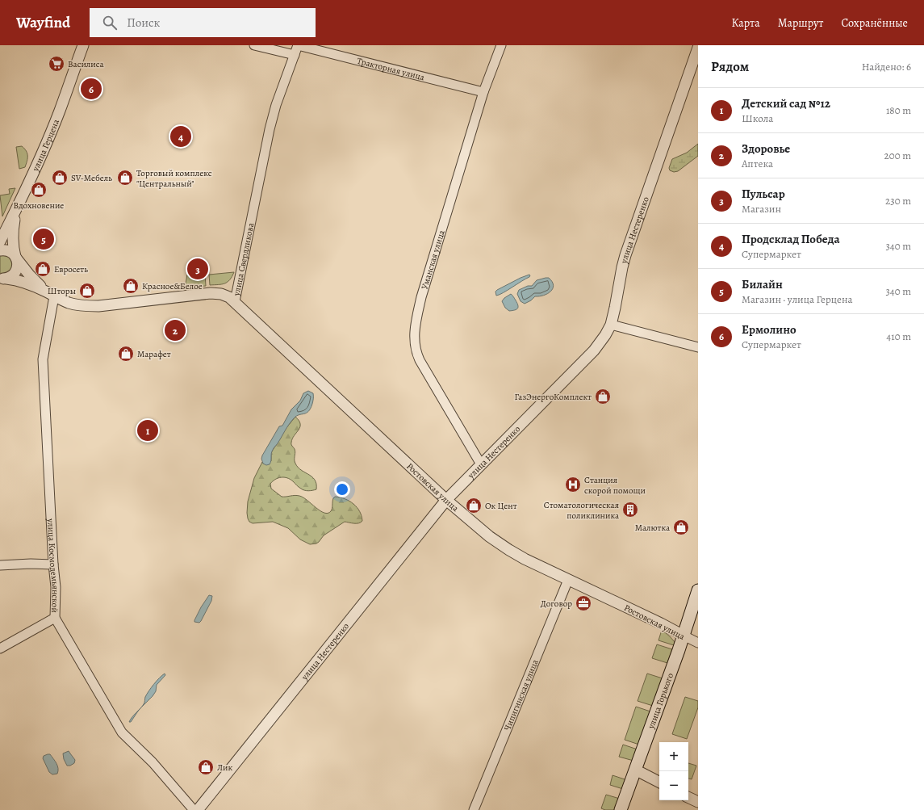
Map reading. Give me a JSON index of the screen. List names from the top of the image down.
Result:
{
  "streets": {
    "main road": ["улица Горького"],
    "street": [
      "Тракторная улица",
      "улица Герцена",
      "улица Нестеренко",
      "улица Свердликова",
      "Уманская улица",
      "Ростовская улица",
      "улица Космодемьянской",
      "Чипигинская улица"
    ]
  },
  "crossings": [
    ["Тракторная улица", "улица Свердликова"],
    ["Тракторная улица", "Уманская улица"],
    ["улица Нестеренко", "Уманская улица"],
    ["улица Нестеренко", "Ростовская улица"],
    ["улица Свердликова", "Ростовская улица"],
    ["улица Свердликова", "улица Космодемьянской"],
    ["Ростовская улица", "Чипигинская улица"],
    ["Ростовская улица", "улица Горького"]
  ],
  "places": {
    "supermarket": ["Василиса"],
    "shop": [
      "SV-Мебель",
      "Торговый комплекс \"Центральный\"",
      "Вдохновение",
      "Евросеть",
      "Красное&Белое",
      "Шторы",
      "Марафет",
      "ГазЭнергоКомплект",
      "Ок Цент",
      "Малютка",
      "Лик"
    ],
    "hospital": ["Станция скорой помощи"],
    "building": ["Стоматологическая поликлиника"],
    "office": ["Договор"]
  },
  "page": {
    "header": "Wayfind",
    "search": "Поиск",
    "nav": ["Карта", "Маршрут", "Сохранённые"],
    "heading": ["Рядом", "Найдено: 6"],
    "pins": [
      "6",
      "4",
      "5",
      "3",
      "2",
      "1"
    ],
    "list": [
      {
        "mark": "1",
        "name": "Детский сад №12",
        "note": "Школа",
        "value": "180 m"
      },
      {
        "mark": "2",
        "name": "Здоровье",
        "note": "Аптека",
        "value": "200 m"
      },
      {
        "mark": "3",
        "name": "Пульсар",
        "note": "Магазин",
        "value": "230 m"
      },
      {
        "mark": "4",
        "name": "Продсклад Победа",
        "note": "Супермаркет",
        "value": "340 m"
      },
      {
        "mark": "5",
        "name": "Билайн",
        "note": "Магазин · улица Герцена",
        "value": "340 m"
      },
      {
        "mark": "6",
        "name": "Ермолино",
        "note": "Супермаркет",
        "value": "410 m"
      }
    ],
    "map_buttons": ["+", "−"]
  }
}
